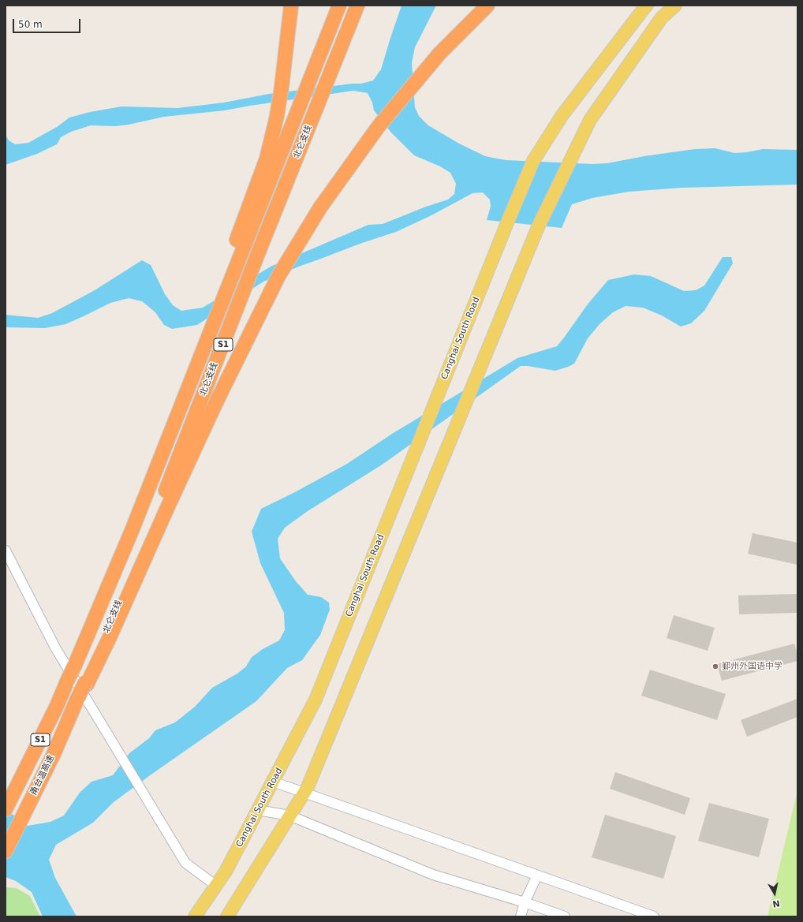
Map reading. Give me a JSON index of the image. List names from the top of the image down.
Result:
{
  "streets": {
    "highway": ["北仑支线", "S1", "甬台温高速"],
    "main road": ["Canghai South Road"]
  },
  "crossings": [
    ["北仑支线", "甬台温高速"]
  ],
  "places": ["鄞州外国语中学"],
  "scale_bar": "50 m",
  "north": "bottom"
}
